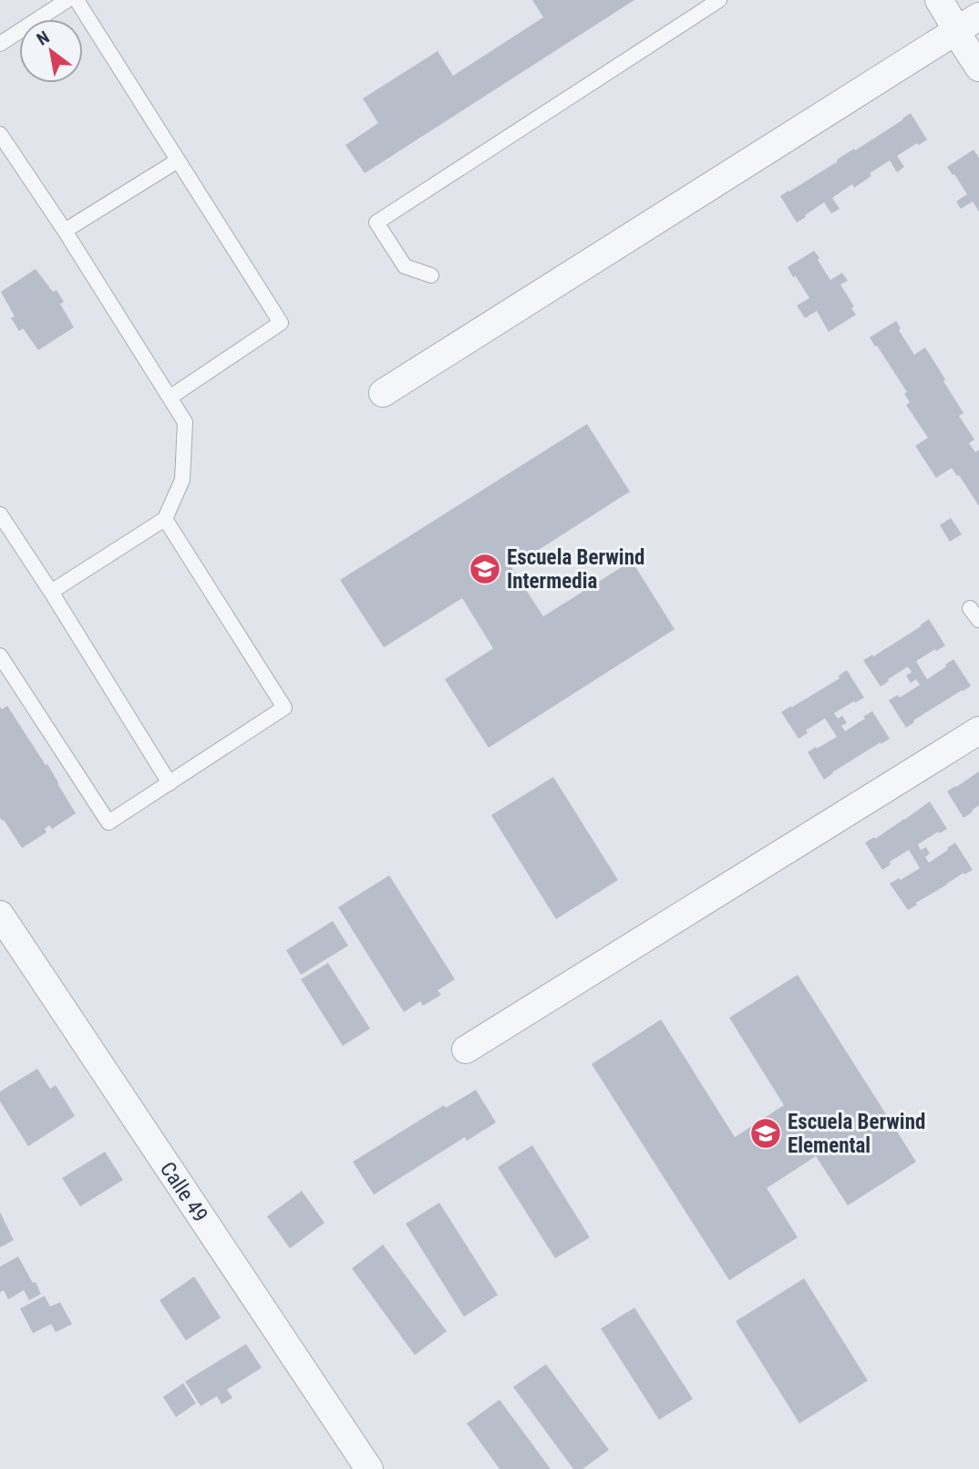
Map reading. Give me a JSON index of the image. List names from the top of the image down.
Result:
{
  "streets": {
    "street": ["Calle 49"]
  },
  "places": {
    "school or university": ["Escuela Berwind Intermedia", "Escuela Berwind Elemental"]
  },
  "north": "top left"
}
